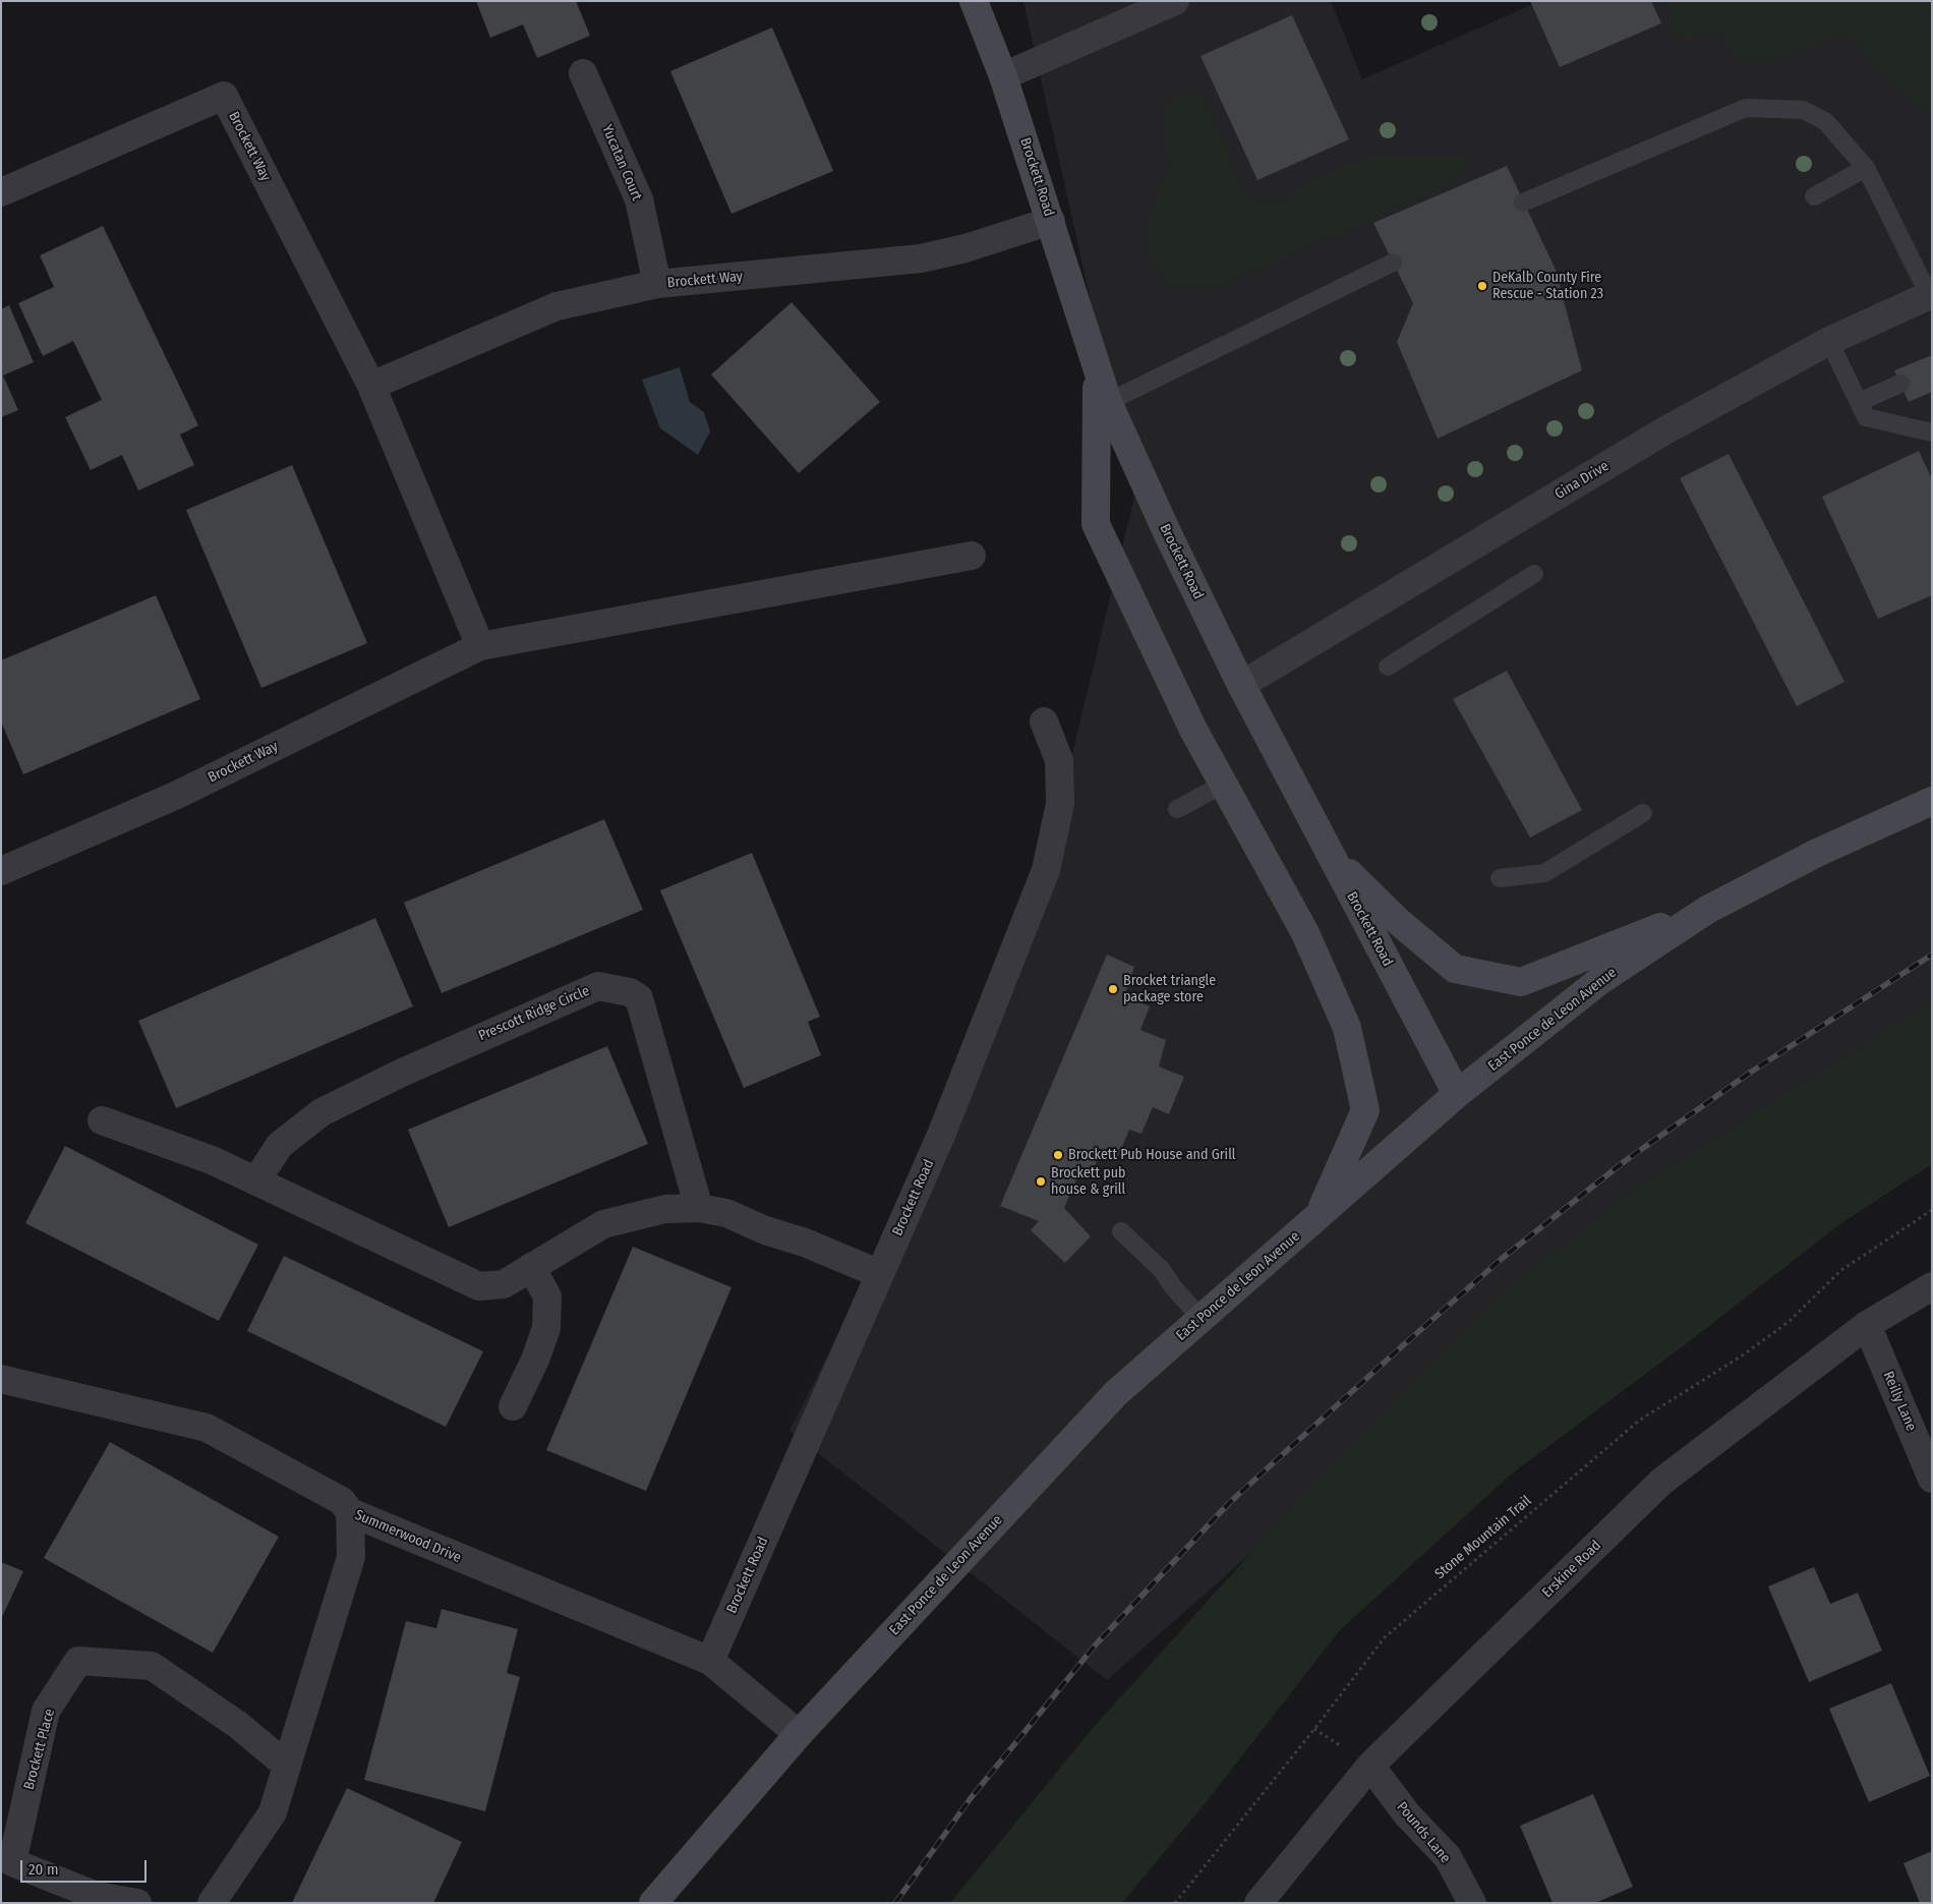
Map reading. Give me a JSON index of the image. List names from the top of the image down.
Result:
{
  "streets": {
    "main road": ["Brockett Road", "East Ponce de Leon Avenue"],
    "street": [
      "Brockett Way",
      "Yucatan Court",
      "Gina Drive",
      "Prescott Ridge Circle",
      "Reilly Lane",
      "Summerwood Drive",
      "Erskine Road",
      "Brockett Place",
      "Pounds Lane"
    ],
    "path": ["Stone Mountain Trail"]
  },
  "crossings": [
    ["Brockett Way", "Yucatan Court"],
    ["Brockett Way", "Brockett Road"],
    ["Brockett Road", "Gina Drive"],
    ["Brockett Road", "East Ponce de Leon Avenue"],
    ["Brockett Road", "Summerwood Drive"],
    ["East Ponce de Leon Avenue", "Summerwood Drive"],
    ["Reilly Lane", "Erskine Road"],
    ["Erskine Road", "Pounds Lane"]
  ],
  "places": [
    "DeKalb County Fire Rescue - Station 23",
    "Brocket triangle package store",
    "Brockett Pub House and Grill",
    "Brockett pub house & grill"
  ],
  "scale_bar": "20 m"
}
